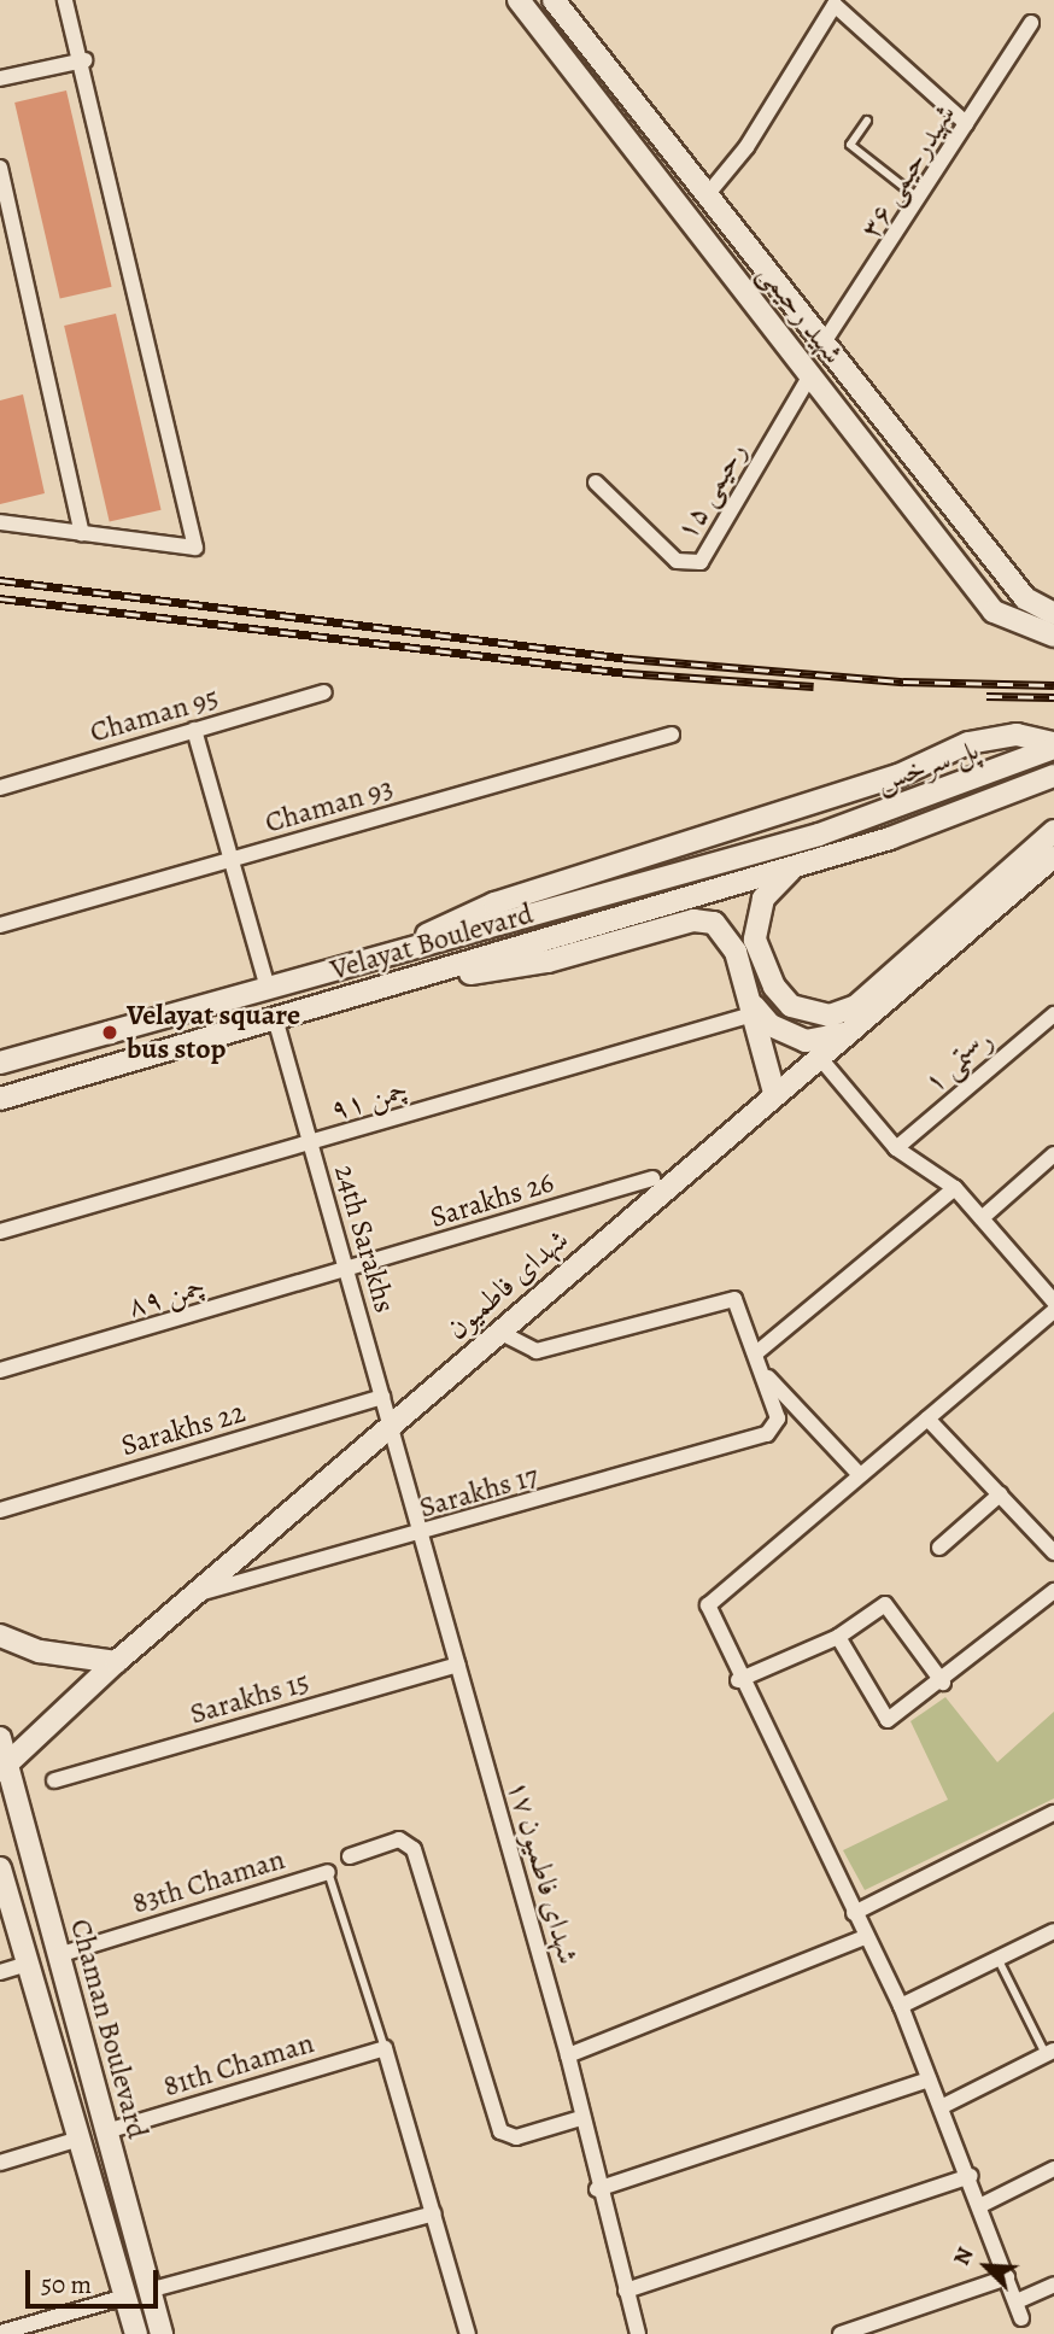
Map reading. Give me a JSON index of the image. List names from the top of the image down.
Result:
{
  "streets": {
    "main road": [
      "شهید رحیمی",
      "پل سرخس",
      "Velayat Boulevard",
      "شهدای فاطمیون",
      "Chaman Boulevard"
    ],
    "street": [
      "شهیدرحیمی ۳۶",
      "رحیمی ۱۵",
      "Chaman 95",
      "Chaman 93",
      "رستمی ۱",
      "چمن ۹۱",
      "Sarakhs 26",
      "24th Sarakhs",
      "چمن ۸۹",
      "Sarakhs 22",
      "Sarakhs 17",
      "Sarakhs 15",
      "شهدای فاطمیون ۱۷",
      "83th Chaman",
      "81th Chaman"
    ]
  },
  "crossings": [
    ["شهیدرحیمی ۳۶", "شهید رحیمی"],
    ["شهید رحیمی", "رحیمی ۱۵"],
    ["پل سرخس", "Velayat Boulevard"],
    ["Velayat Boulevard", "24th Sarakhs"],
    ["چمن ۹۱", "24th Sarakhs"],
    ["Sarakhs 26", "24th Sarakhs"],
    ["Sarakhs 26", "چمن ۸۹"],
    ["24th Sarakhs", "شهدای فاطمیون"],
    ["24th Sarakhs", "چمن ۸۹"],
    ["24th Sarakhs", "Sarakhs 22"],
    ["24th Sarakhs", "شهدای فاطمیون ۱۷"],
    ["شهدای فاطمیون", "Sarakhs 17"],
    ["شهدای فاطمیون", "شهدای فاطمیون ۱۷"],
    ["شهدای فاطمیون", "Chaman Boulevard"],
    ["Sarakhs 17", "شهدای فاطمیون ۱۷"],
    ["Sarakhs 15", "شهدای فاطمیون ۱۷"],
    ["83th Chaman", "Chaman Boulevard"],
    ["Chaman Boulevard", "81th Chaman"]
  ],
  "places": ["Velayat square bus stop"],
  "scale_bar": "50 m",
  "north": "top left"
}
